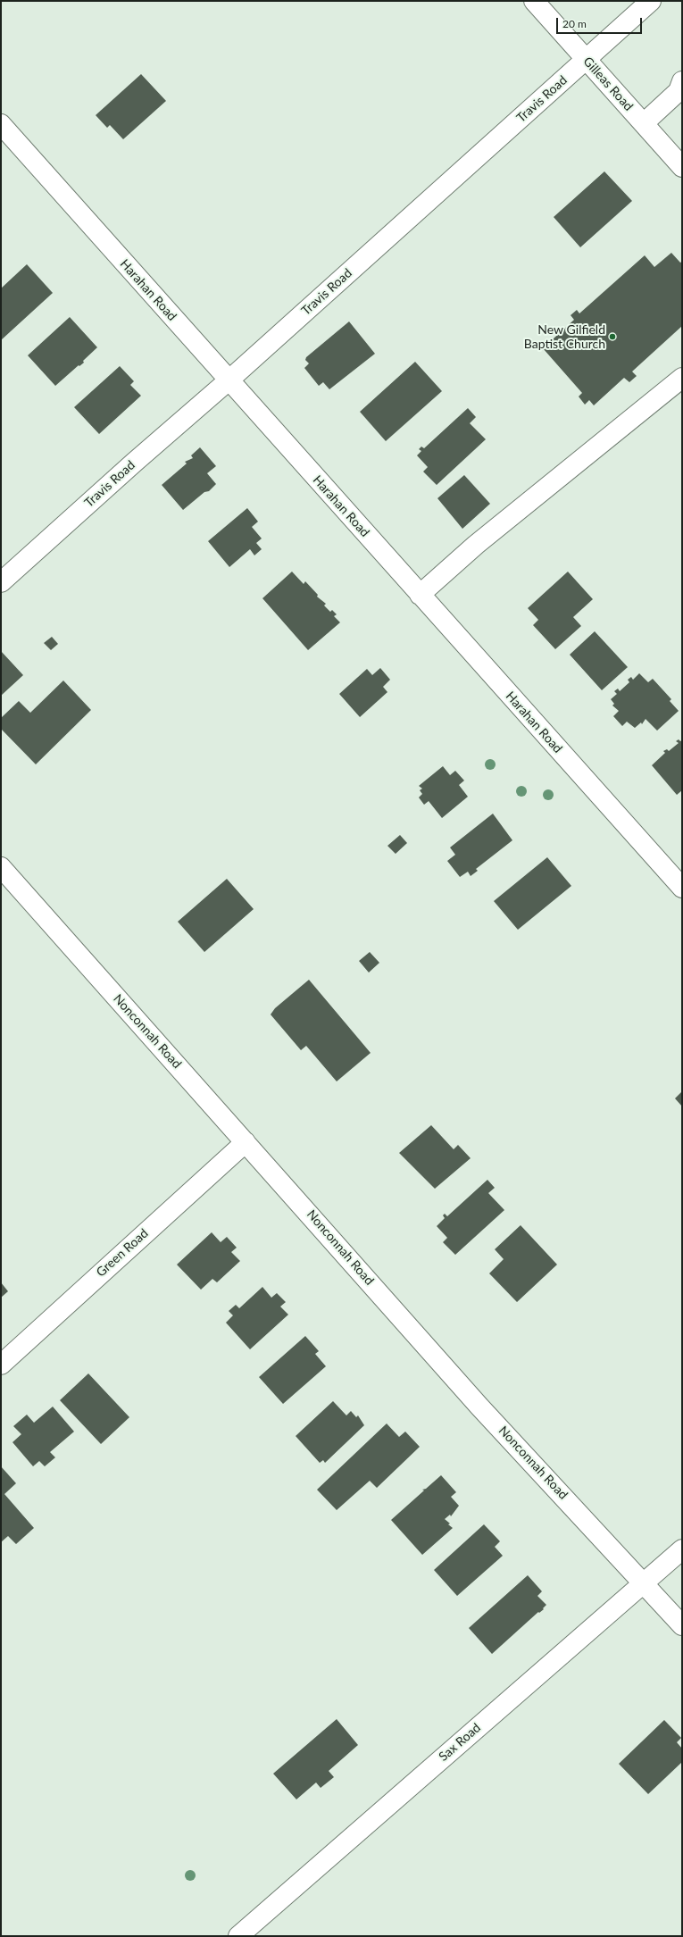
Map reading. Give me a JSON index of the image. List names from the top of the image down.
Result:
{
  "streets": {
    "street": [
      "Gilleas Road",
      "Travis Road",
      "Harahan Road",
      "Nonconnah Road",
      "Green Road",
      "Sax Road"
    ]
  },
  "crossings": [
    ["Gilleas Road", "Travis Road"],
    ["Travis Road", "Harahan Road"],
    ["Nonconnah Road", "Green Road"],
    ["Nonconnah Road", "Sax Road"]
  ],
  "places": ["New Gilfield Baptist Church"],
  "scale_bar": "20 m"
}
